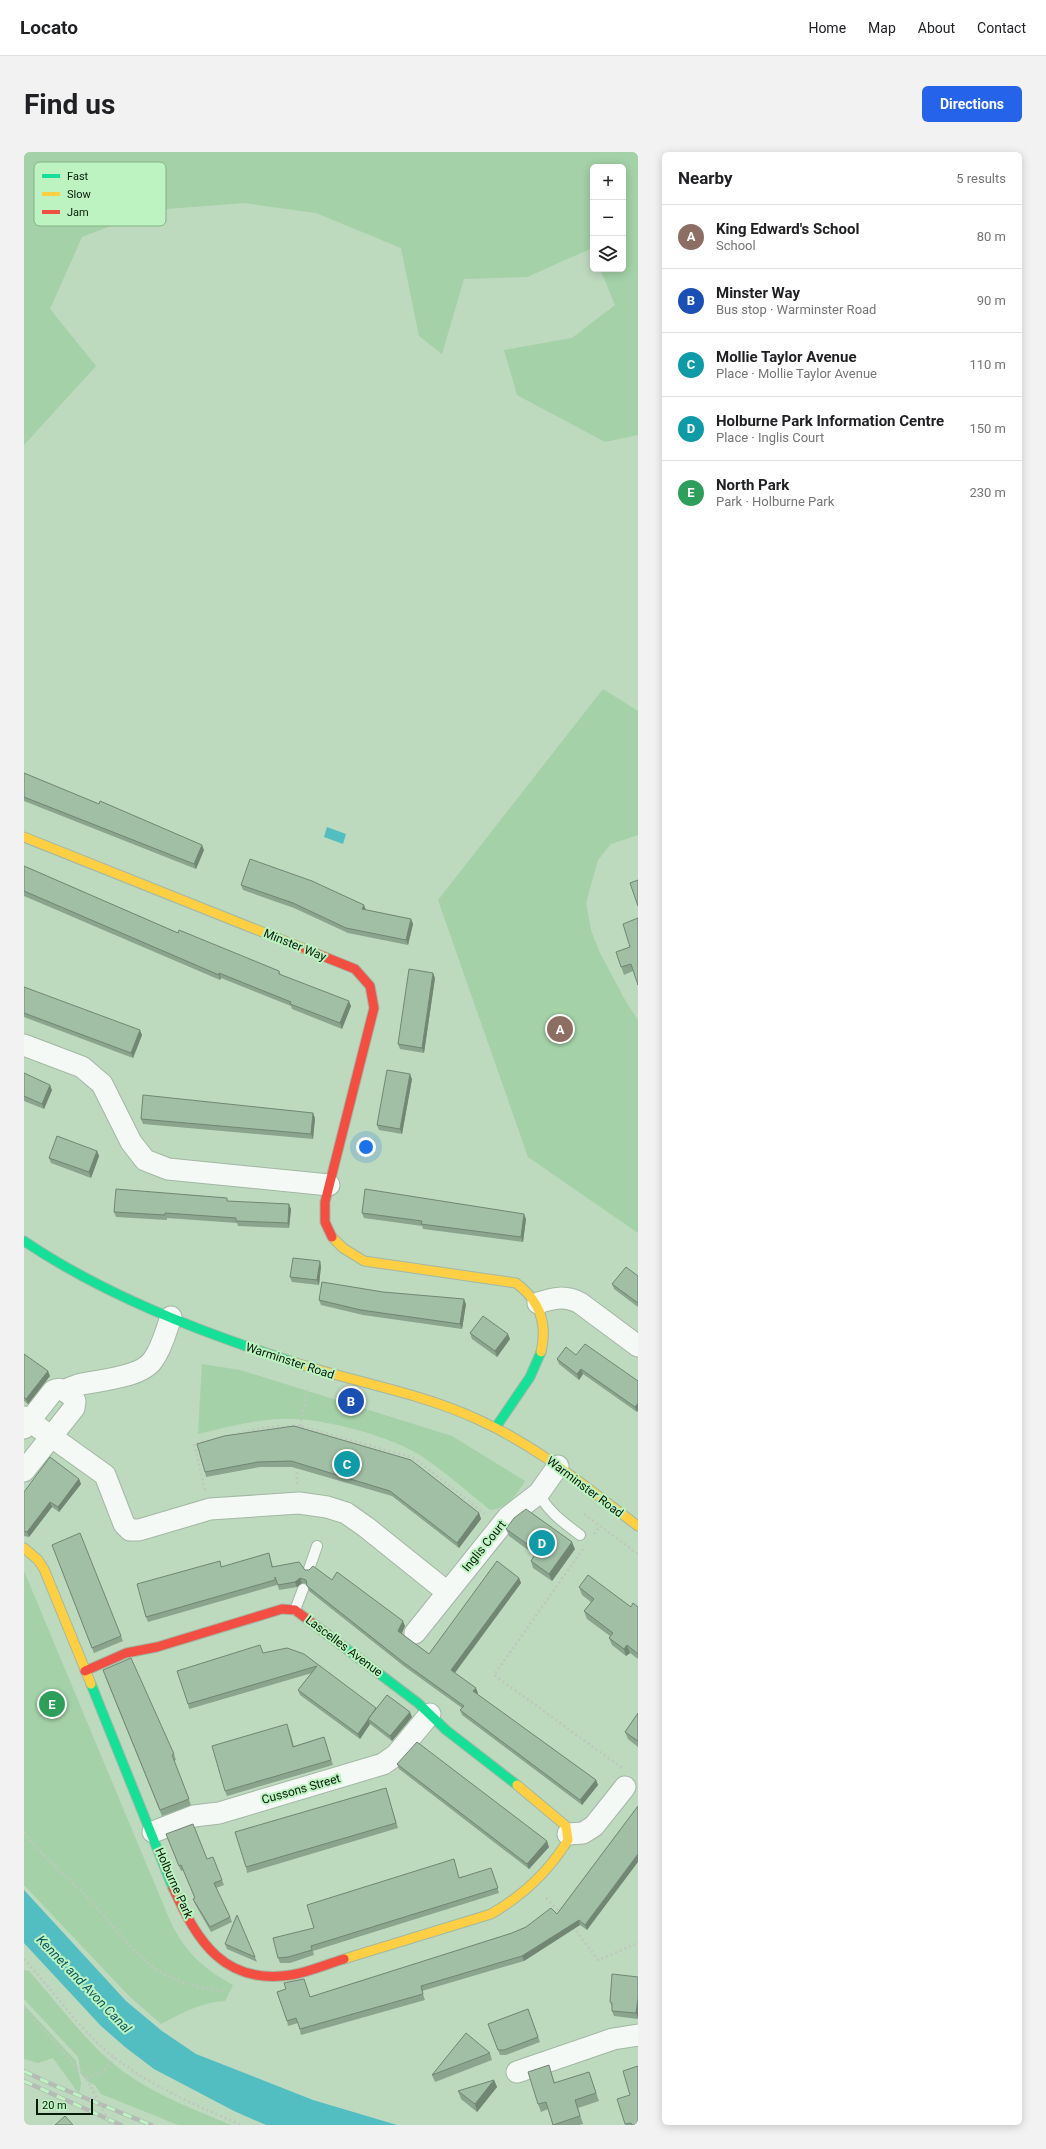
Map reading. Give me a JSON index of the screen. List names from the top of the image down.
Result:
{
  "streets": {
    "main road": [
      "Minster Way",
      "Warminster Road",
      "Lascelles Avenue",
      "Holburne Park"
    ],
    "street": ["Inglis Court", "Cussons Street"]
  },
  "crossings": [
    ["Warminster Road", "Inglis Court"],
    ["Lascelles Avenue", "Cussons Street"],
    ["Lascelles Avenue", "Holburne Park"],
    ["Cussons Street", "Holburne Park"]
  ],
  "water": ["Kennet and Avon Canal"],
  "legend": ["Fast", "Slow", "Jam"],
  "scale_bar": "20 m",
  "page": {
    "header": "Locato",
    "nav": [
      "Home",
      "Map",
      "About",
      "Contact"
    ],
    "buttons": "Directions",
    "title": "Find us",
    "heading": ["Nearby", "5 results"],
    "map_buttons": ["+", "−"],
    "list": [
      {
        "mark": "A",
        "name": "King Edward's School",
        "note": "School",
        "value": "80 m"
      },
      {
        "mark": "B",
        "name": "Minster Way",
        "note": "Bus stop · Warminster Road",
        "value": "90 m"
      },
      {
        "mark": "C",
        "name": "Mollie Taylor Avenue",
        "note": "Place · Mollie Taylor Avenue",
        "value": "110 m"
      },
      {
        "mark": "D",
        "name": "Holburne Park Information Centre",
        "note": "Place · Inglis Court",
        "value": "150 m"
      },
      {
        "mark": "E",
        "name": "North Park",
        "note": "Park · Holburne Park",
        "value": "230 m"
      }
    ],
    "pins": [
      "A",
      "B",
      "C",
      "D",
      "E"
    ],
    "scale": "20 m"
  }
}
